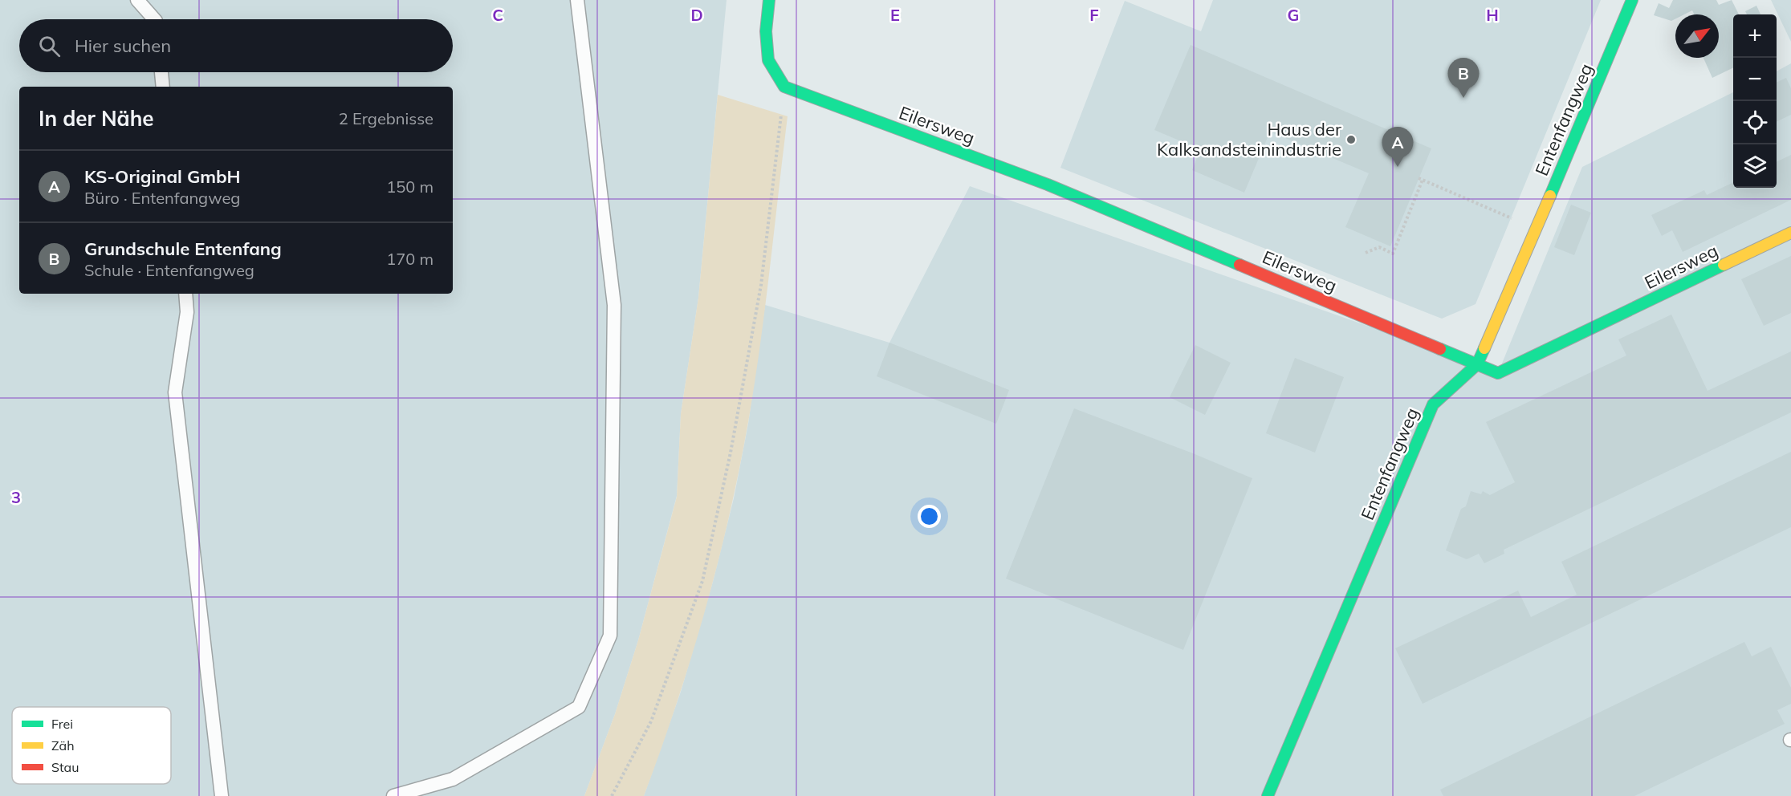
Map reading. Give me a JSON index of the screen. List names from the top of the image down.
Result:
{
  "streets": {
    "street": ["Entenfangweg", "Eilersweg"]
  },
  "crossings": [
    ["Entenfangweg", "Eilersweg"]
  ],
  "places": ["Haus der Kalksandsteinindustrie"],
  "legend": ["Frei", "Zäh", "Stau"],
  "north": "top right",
  "page": {
    "map_buttons": ["+", "−"],
    "search": "Hier suchen",
    "pins": ["B", "A"],
    "heading": ["In der Nähe", "2 Ergebnisse"],
    "list": [
      {
        "mark": "A",
        "name": "KS-Original GmbH",
        "note": "Büro · Entenfangweg",
        "value": "150 m"
      },
      {
        "mark": "B",
        "name": "Grundschule Entenfang",
        "note": "Schule · Entenfangweg",
        "value": "170 m"
      }
    ]
  },
  "grid": {
    "columns": [
      "C",
      "D",
      "E",
      "F",
      "G",
      "H"
    ],
    "rows": ["3"]
  }
}
